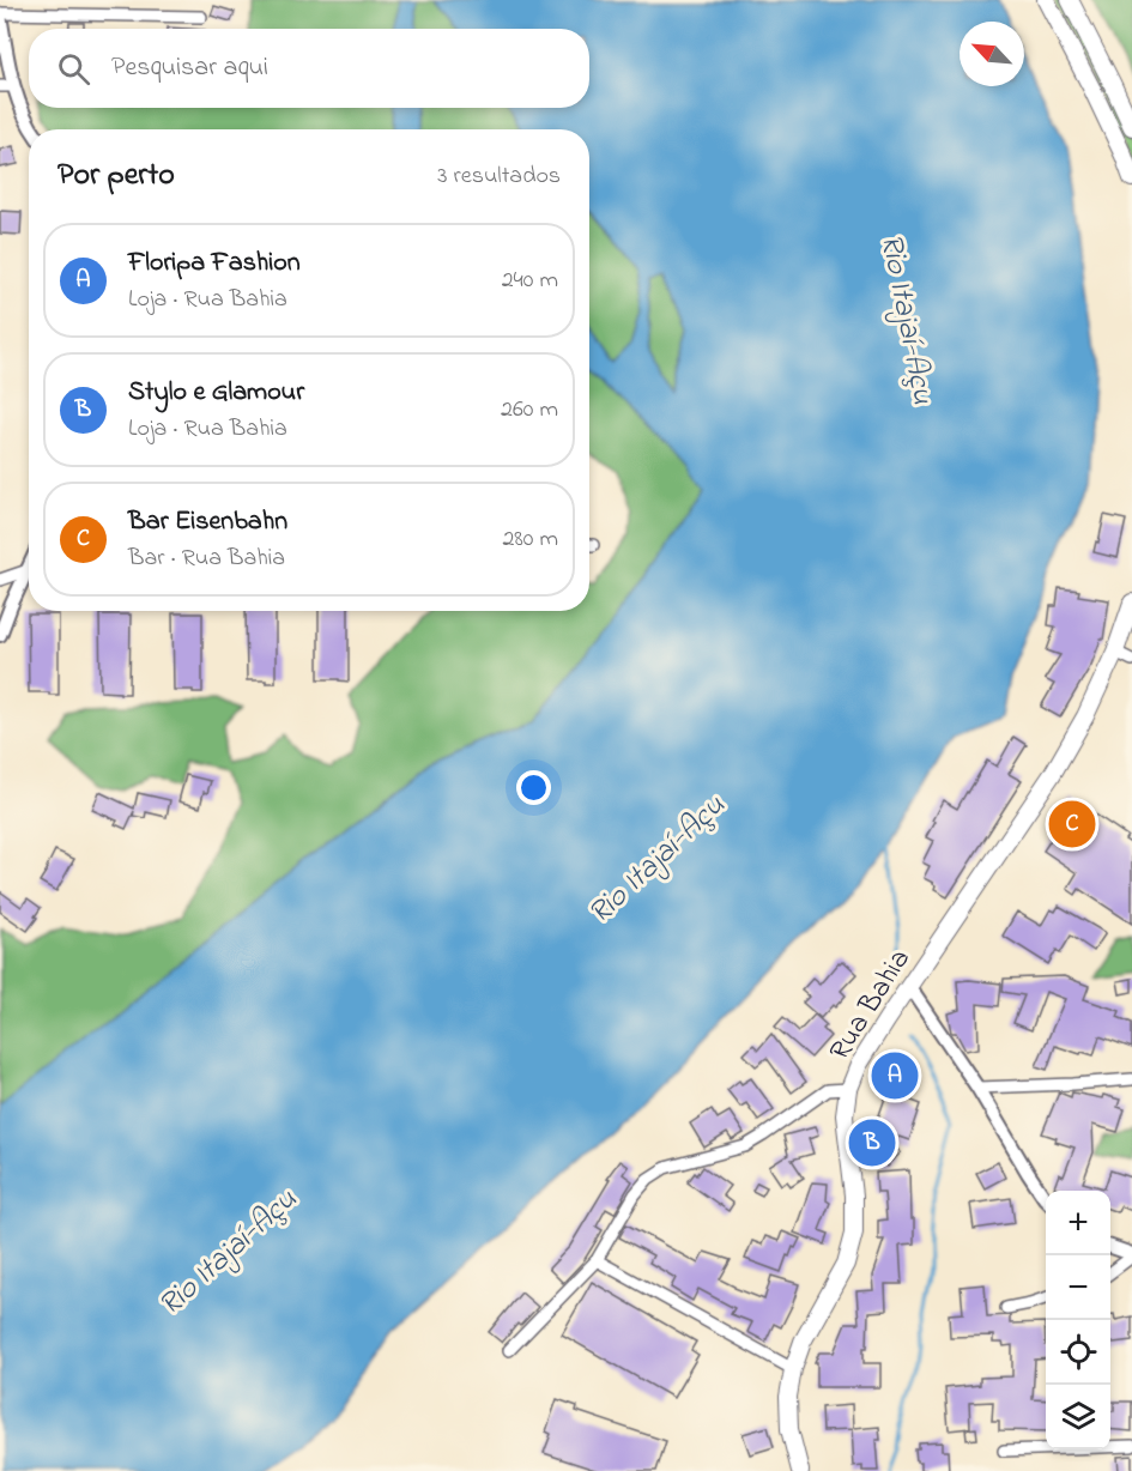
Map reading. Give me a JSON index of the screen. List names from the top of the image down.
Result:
{
  "streets": {
    "main road": ["Rua Bahia"]
  },
  "water": ["Rio Itajaí-Açu"],
  "north": "top left",
  "page": {
    "search": "Pesquisar aqui",
    "heading": ["Por perto", "3 resultados"],
    "list": [
      {
        "mark": "A",
        "name": "Floripa Fashion",
        "note": "Loja · Rua Bahia",
        "value": "240 m"
      },
      {
        "mark": "B",
        "name": "Stylo e Glamour",
        "note": "Loja · Rua Bahia",
        "value": "260 m"
      },
      {
        "mark": "C",
        "name": "Bar Eisenbahn",
        "note": "Bar · Rua Bahia",
        "value": "280 m"
      }
    ],
    "pins": ["C", "A", "B"],
    "map_buttons": ["+", "−"]
  }
}
